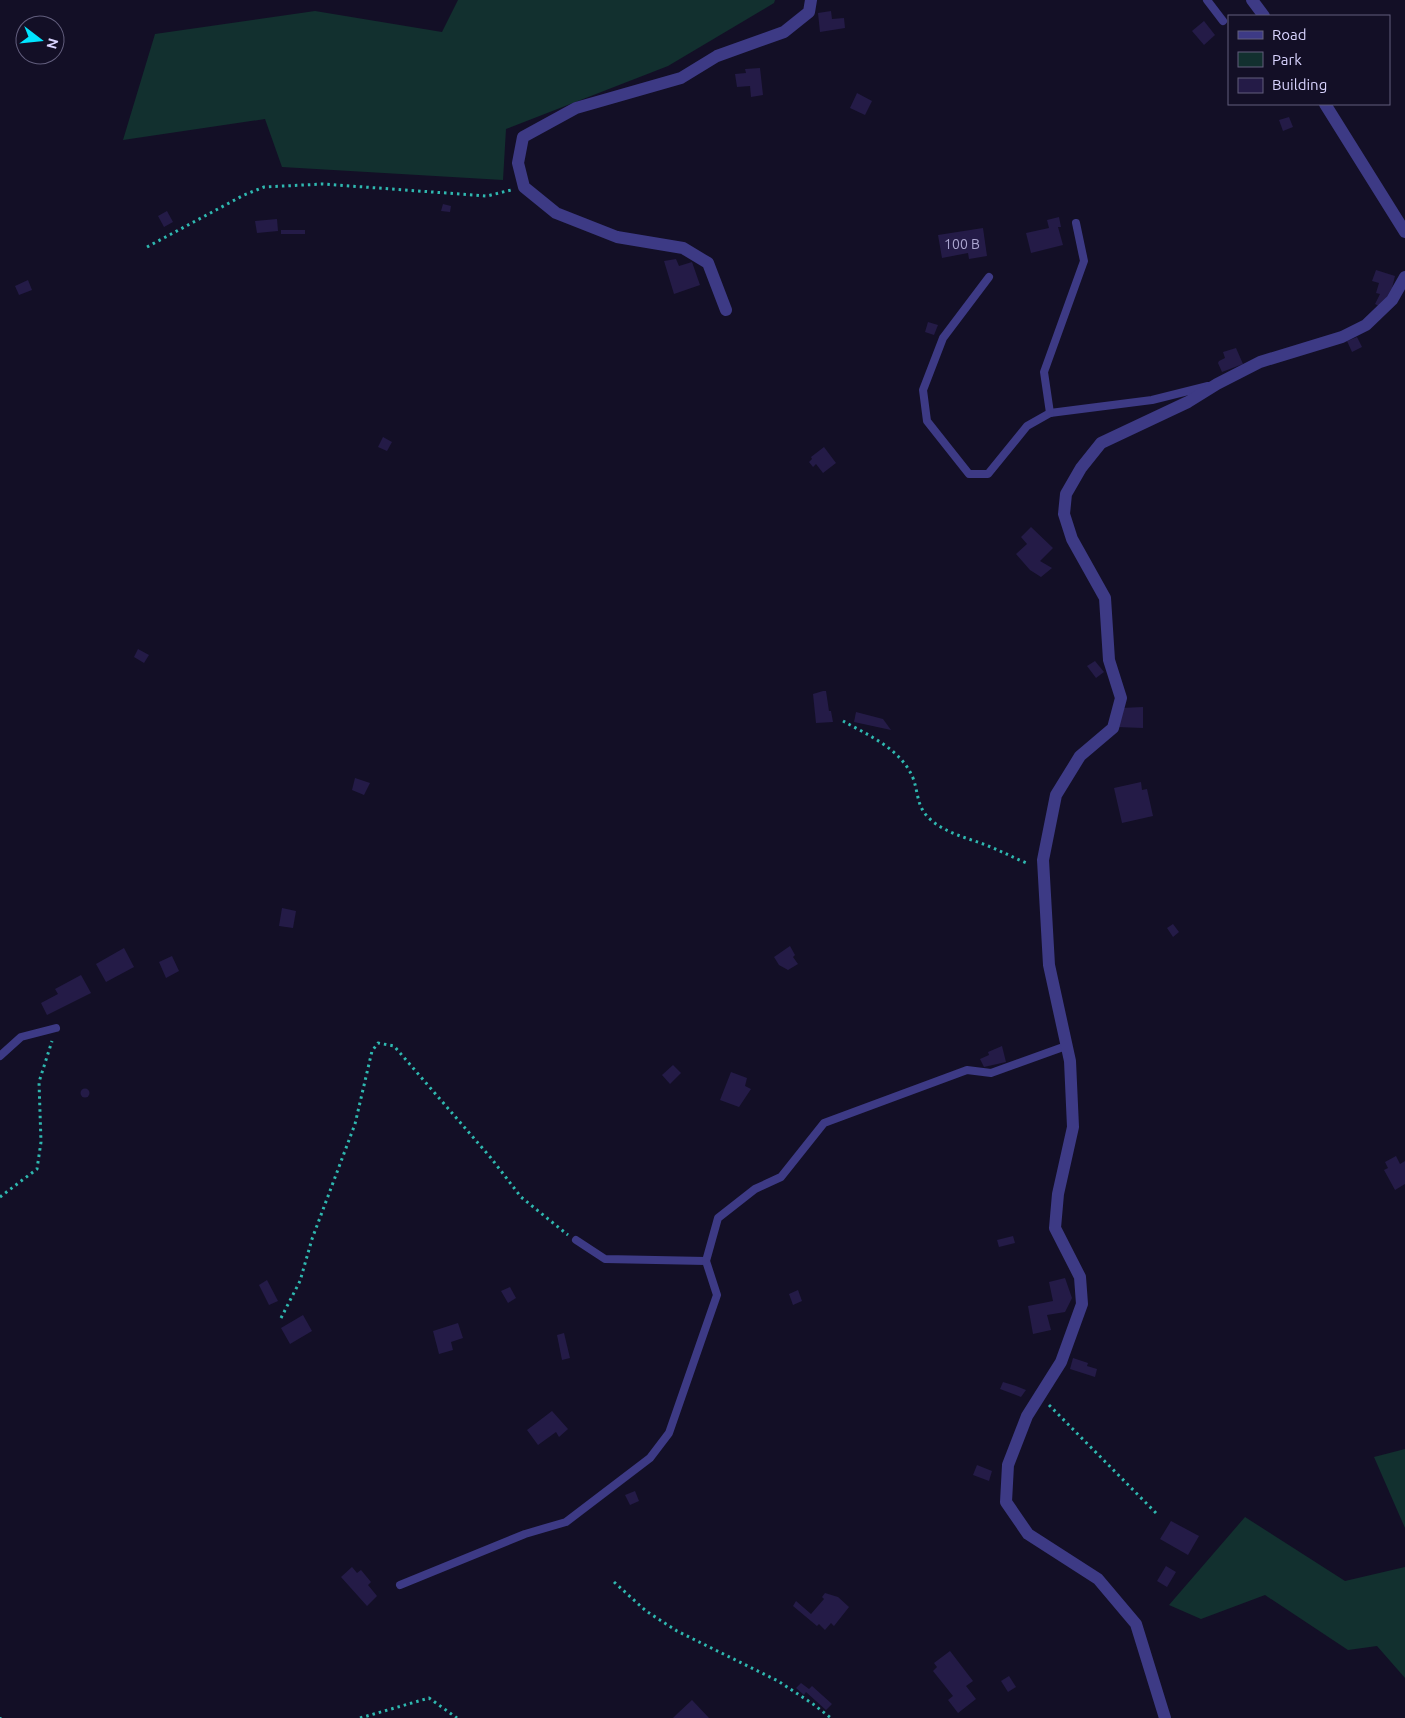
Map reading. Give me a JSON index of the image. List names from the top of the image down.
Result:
{
  "house_numbers": ["100 B"],
  "legend": ["Road", "Park", "Building"],
  "north": "right"
}
